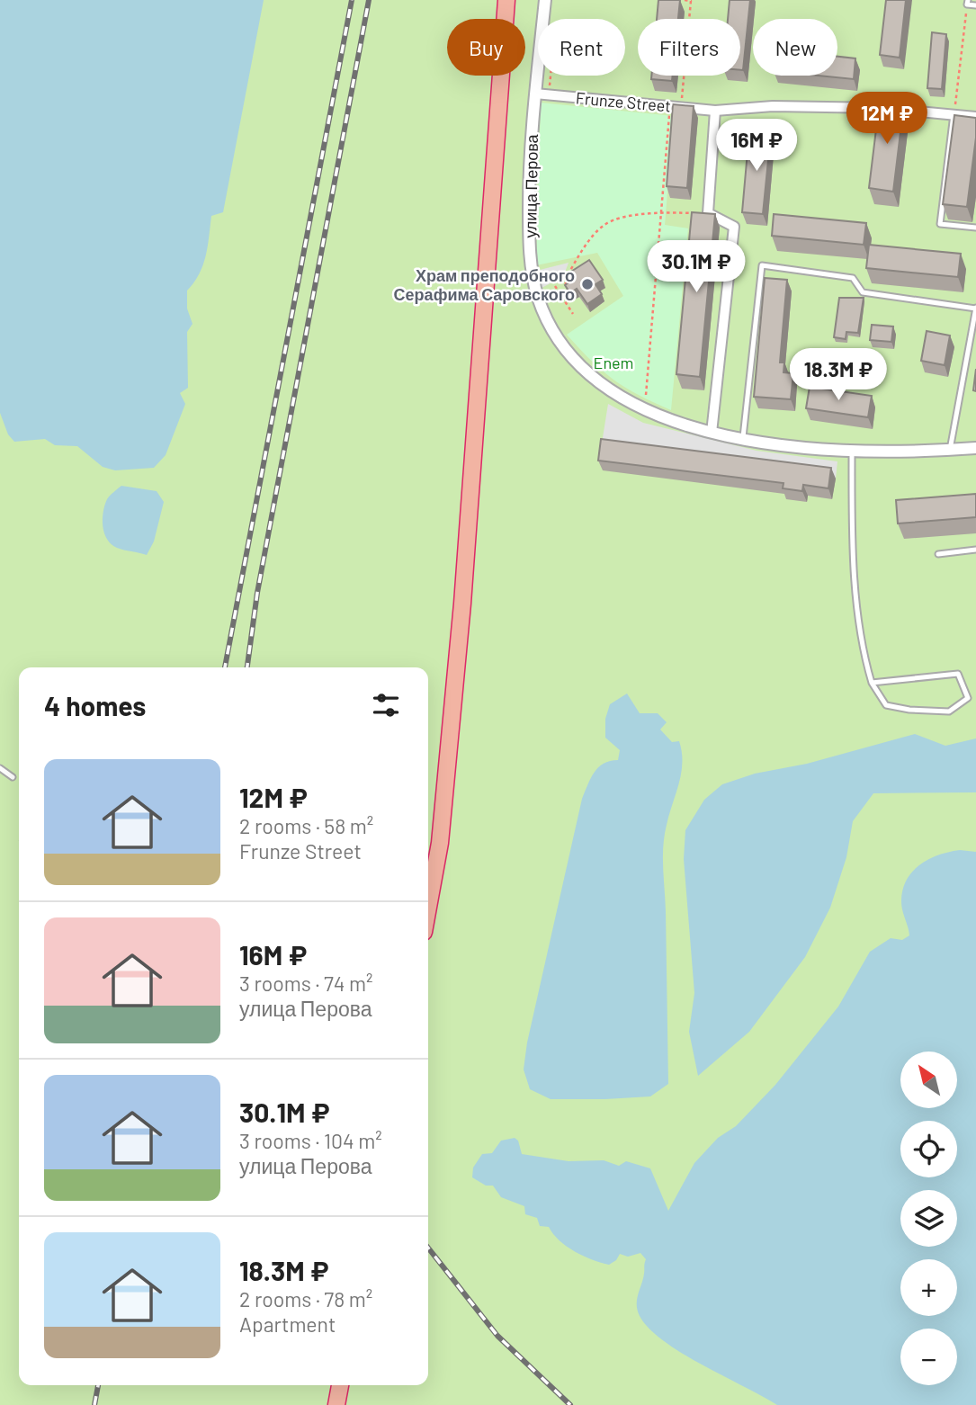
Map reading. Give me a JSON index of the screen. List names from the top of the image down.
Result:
{
  "streets": {
    "street": ["Frunze Street", "улица Перова"]
  },
  "crossings": [
    ["Frunze Street", "улица Перова"]
  ],
  "parks": ["Enem"],
  "places": ["Храм преподобного Серафима Саровского"],
  "north": "top left",
  "page": {
    "chip": [
      "Buy",
      "Rent",
      "Filters",
      "New"
    ],
    "price": [
      "12M ₽",
      "16M ₽",
      "30.1M ₽",
      "18.3M ₽"
    ],
    "heading": "4 homes",
    "list": [
      {
        "name": "12M ₽",
        "note": "2 rooms · 58 m² · Frunze Street"
      },
      {
        "name": "16M ₽",
        "note": "3 rooms · 74 m² · улица Перова"
      },
      {
        "name": "30.1M ₽",
        "note": "3 rooms · 104 m² · улица Перова"
      },
      {
        "name": "18.3M ₽",
        "note": "2 rooms · 78 m² · Apartment"
      }
    ],
    "map_buttons": ["+", "−"]
  }
}
